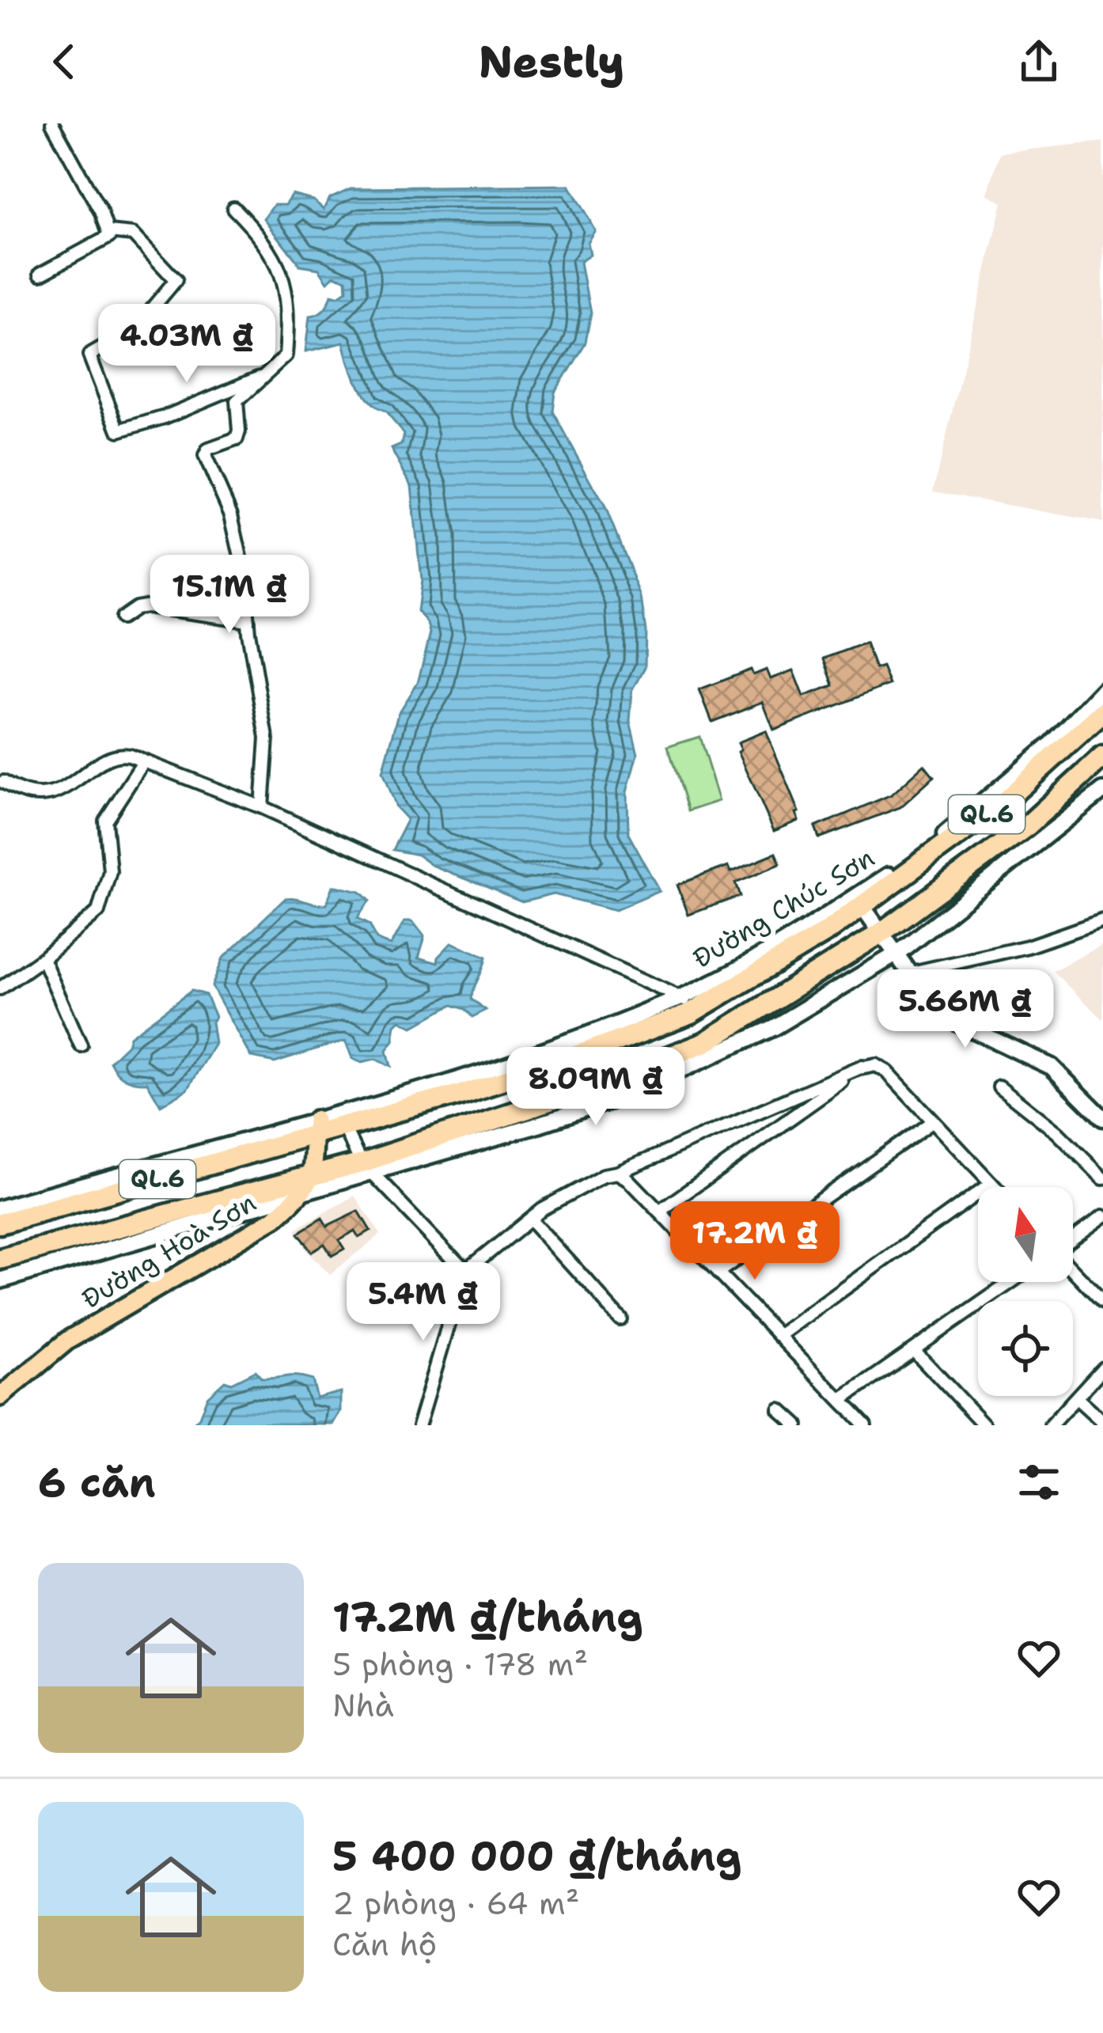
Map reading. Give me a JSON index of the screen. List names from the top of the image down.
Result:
{
  "streets": {
    "highway": ["QL.6", "Đường Chúc Sơn"],
    "main road": ["Đường Hoà Sơn"]
  },
  "crossings": [
    ["QL.6", "Đường Hoà Sơn"]
  ],
  "north": "top",
  "page": {
    "header": "Nestly",
    "price": [
      "4.03M ₫",
      "15.1M ₫",
      "5.66M ₫",
      "8.09M ₫",
      "17.2M ₫",
      "5.4M ₫"
    ],
    "heading": "6 căn",
    "list": [
      {
        "name": "17.2M ₫/tháng",
        "note": "5 phòng · 178 m² · Nhà"
      },
      {
        "name": "5 400 000 ₫/tháng",
        "note": "2 phòng · 64 m² · Căn hộ"
      }
    ]
  }
}
